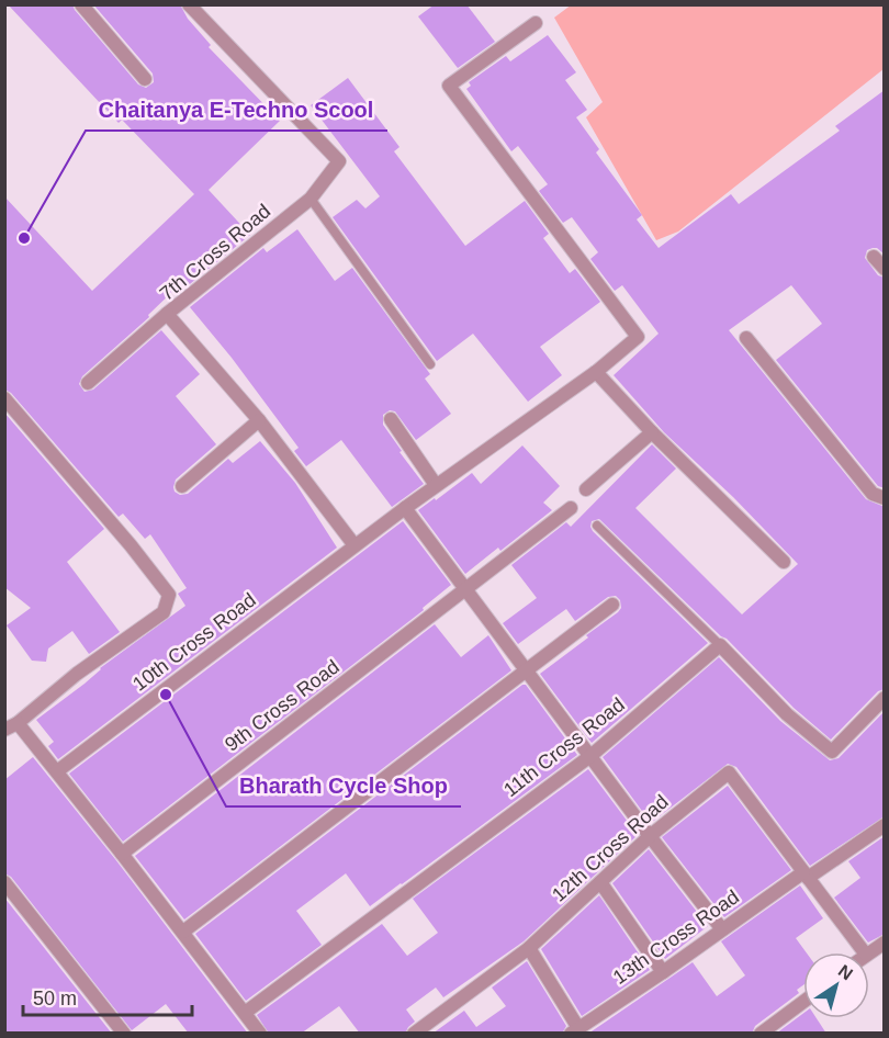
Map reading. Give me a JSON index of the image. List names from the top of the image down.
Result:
{
  "streets": {
    "street": [
      "7th Cross Road",
      "10th Cross Road",
      "9th Cross Road",
      "11th Cross Road",
      "12th Cross Road",
      "13th Cross Road"
    ]
  },
  "crossings": [
    ["7th Cross Road", "10th Cross Road"],
    ["12th Cross Road", "13th Cross Road"]
  ],
  "places": ["Chaitanya E-Techno Scool", "Bharath Cycle Shop"],
  "scale_bar": "50 m",
  "north": "top right"
}
